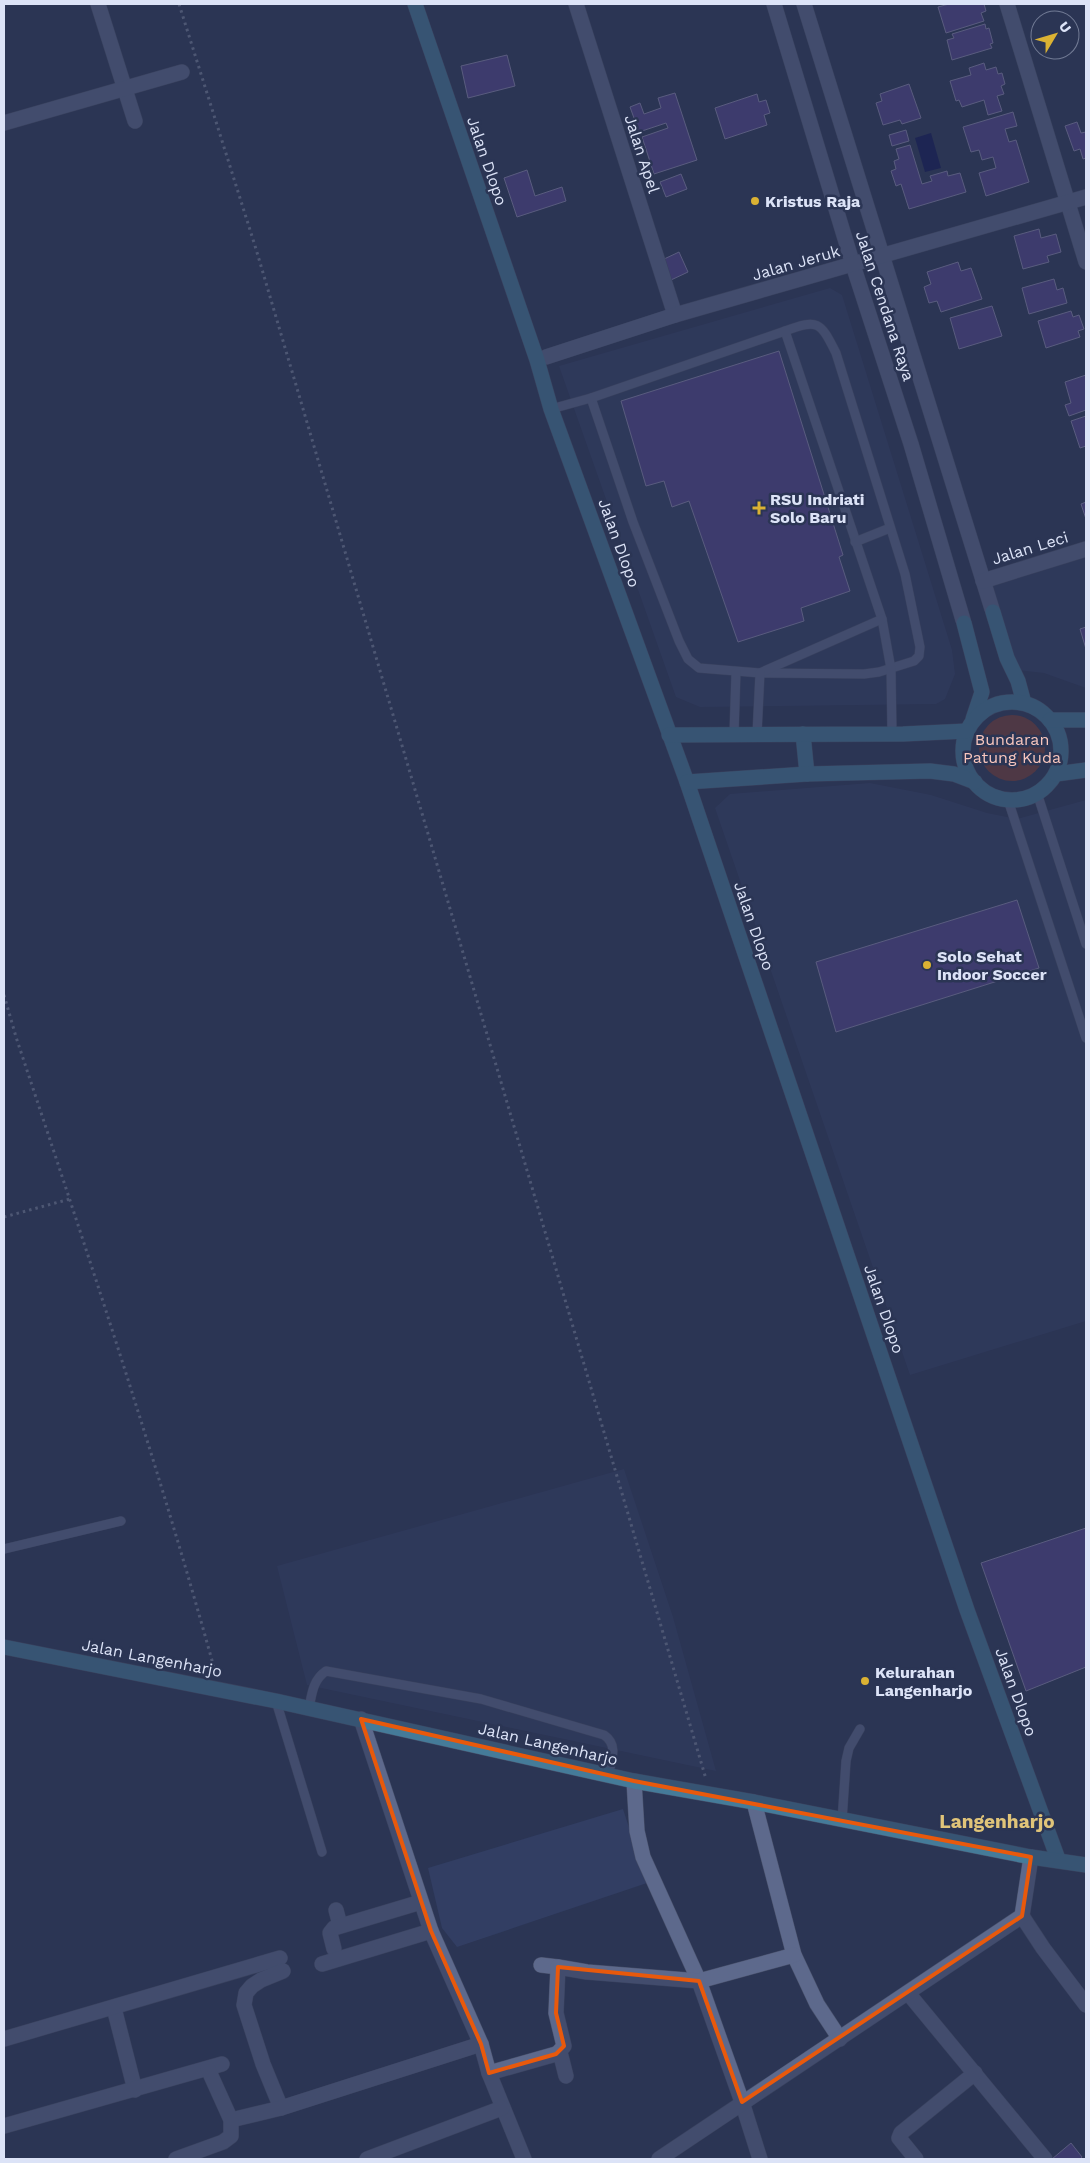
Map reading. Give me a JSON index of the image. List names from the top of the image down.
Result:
{
  "streets": {
    "street": [
      "Jalan Apel",
      "Jalan Dlopo",
      "Jalan Jeruk",
      "Jalan Cendana Raya",
      "Jalan Leci",
      "Jalan Langenharjo"
    ]
  },
  "crossings": [
    ["Jalan Apel", "Jalan Jeruk"],
    ["Jalan Dlopo", "Jalan Langenharjo"],
    ["Jalan Jeruk", "Jalan Cendana Raya"],
    ["Jalan Cendana Raya", "Jalan Leci"]
  ],
  "districts": ["Langenharjo"],
  "parks": ["Bundaran Patung Kuda"],
  "places": {
    "other": ["Kristus Raja", "Solo Sehat Indoor Soccer", "Kelurahan Langenharjo"],
    "health": ["RSU Indriati Solo Baru"]
  },
  "north": "top right"
}
